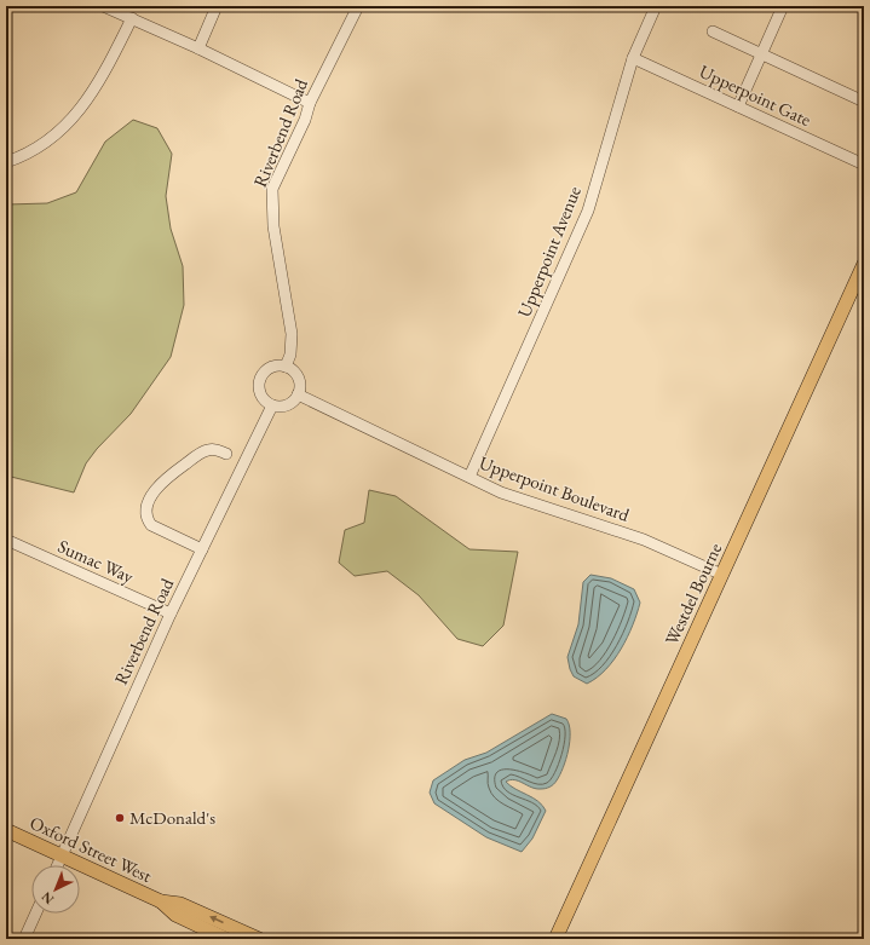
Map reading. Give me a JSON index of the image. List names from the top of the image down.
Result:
{
  "streets": {
    "main road": ["Westdel Bourne", "Oxford Street West"],
    "street": [
      "Upperpoint Gate",
      "Riverbend Road",
      "Upperpoint Avenue",
      "Upperpoint Boulevard",
      "Sumac Way"
    ]
  },
  "crossings": [
    ["Upperpoint Gate", "Upperpoint Avenue"],
    ["Riverbend Road", "Upperpoint Boulevard"],
    ["Riverbend Road", "Sumac Way"],
    ["Riverbend Road", "Oxford Street West"],
    ["Upperpoint Avenue", "Upperpoint Boulevard"],
    ["Upperpoint Boulevard", "Westdel Bourne"]
  ],
  "places": ["McDonald's"],
  "north": "bottom left"
}
